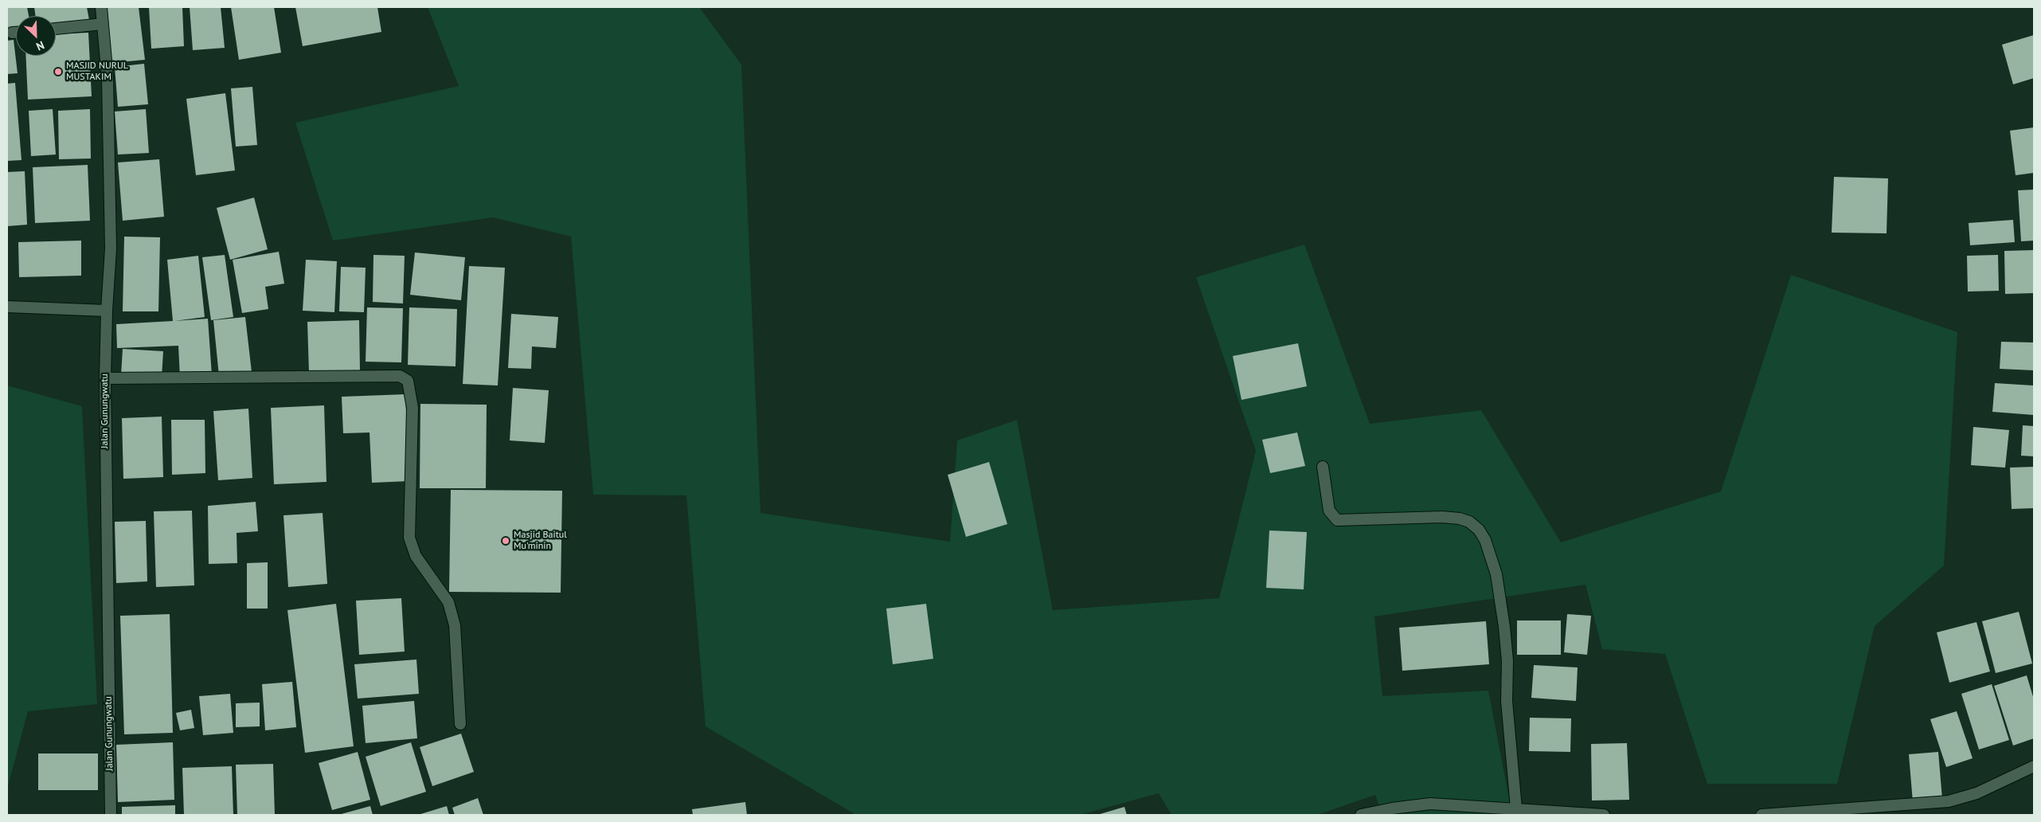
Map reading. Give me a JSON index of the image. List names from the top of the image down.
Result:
{
  "streets": {
    "street": ["Jalan Gunungwatu"]
  },
  "places": ["MASJID NURUL MUSTAKIM", "Masjid Baitul Mu'minin"],
  "north": "bottom right"
}
